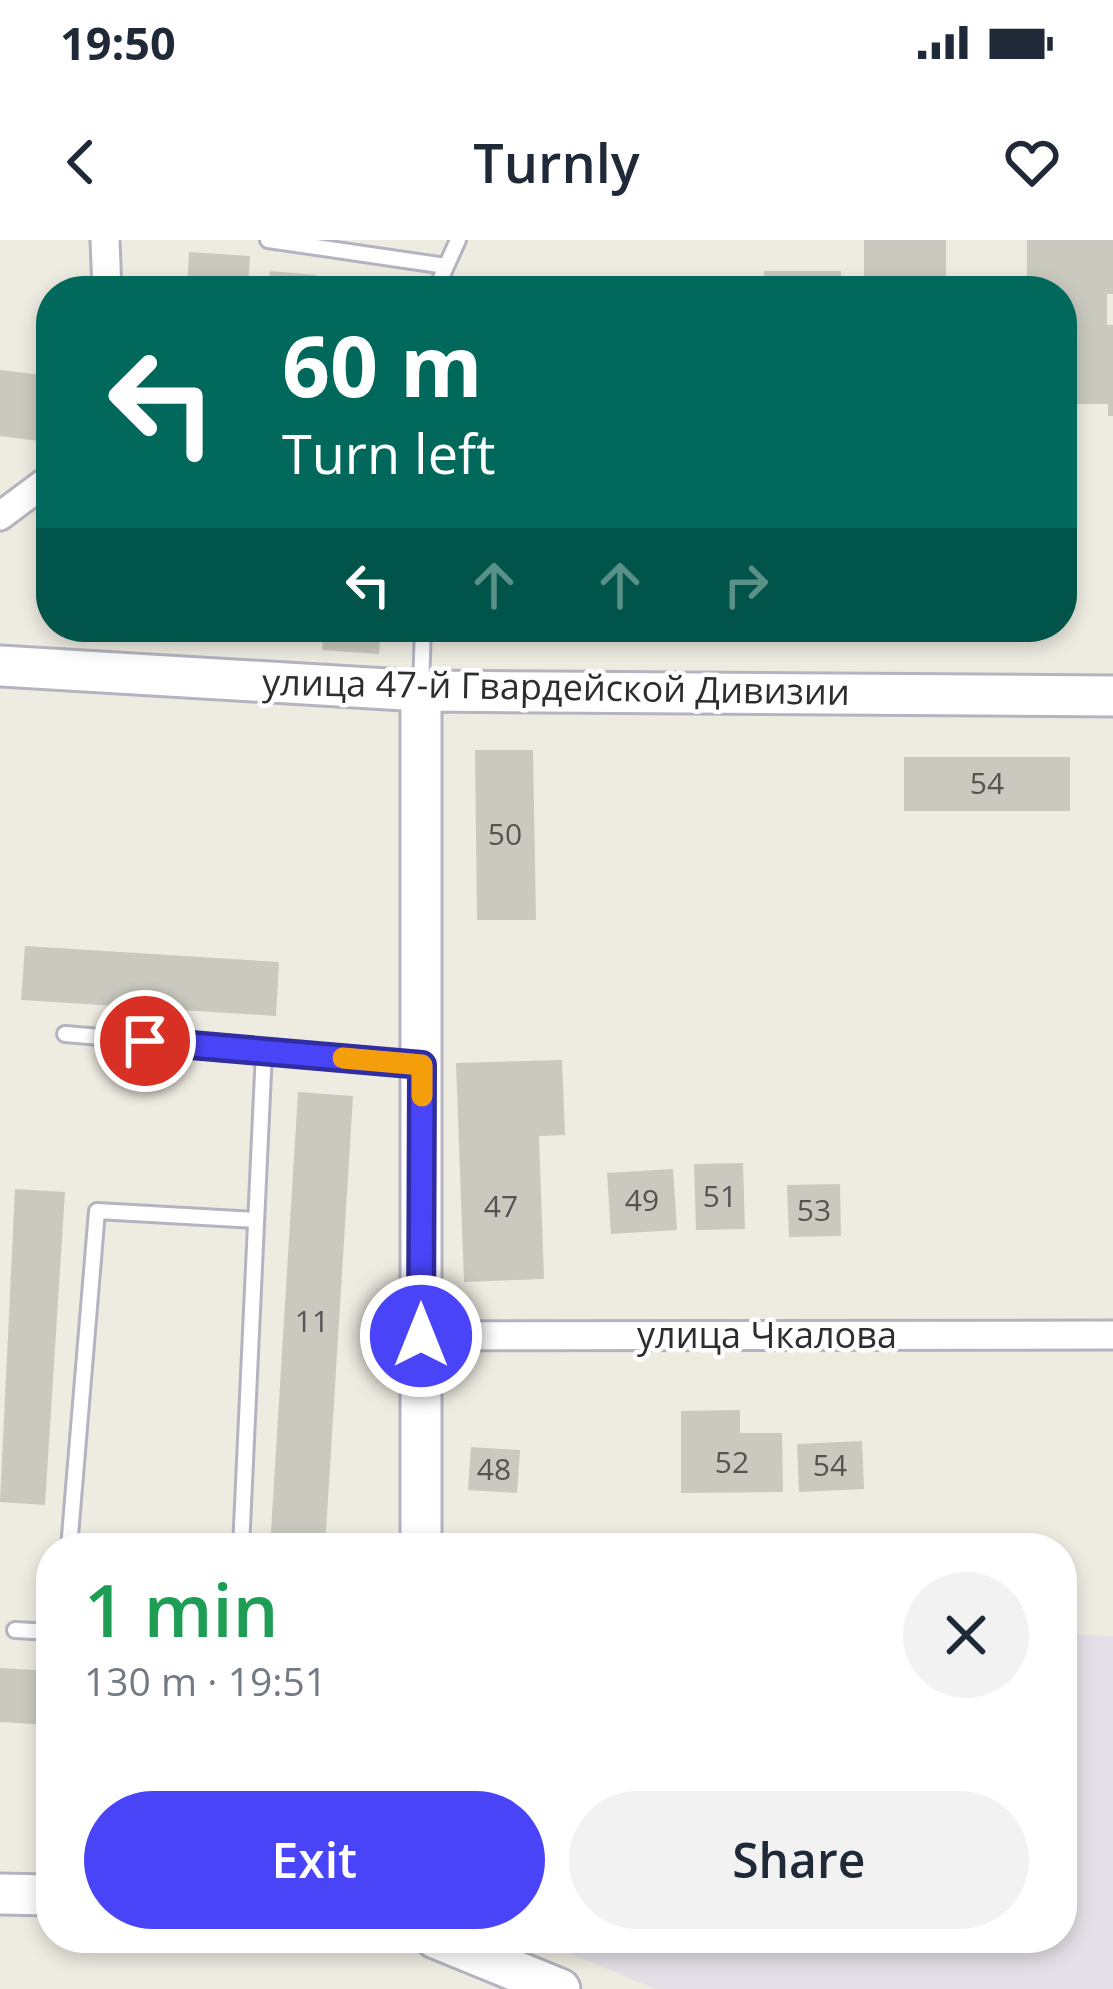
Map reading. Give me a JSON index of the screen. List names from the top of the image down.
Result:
{
  "streets": {
    "street": ["улица 47-й Гвардейской Дивизии", "улица Чкалова"]
  },
  "house_numbers": [
    "54",
    "50",
    "51",
    "49",
    "47",
    "53",
    "11",
    "52",
    "54",
    "48"
  ],
  "page": {
    "status": "19:50",
    "header": "Turnly",
    "turn": ["60 m", "Turn left"],
    "heading": ["1 min", "130 m · 19:51"],
    "buttons": ["Exit", "Share"]
  }
}
